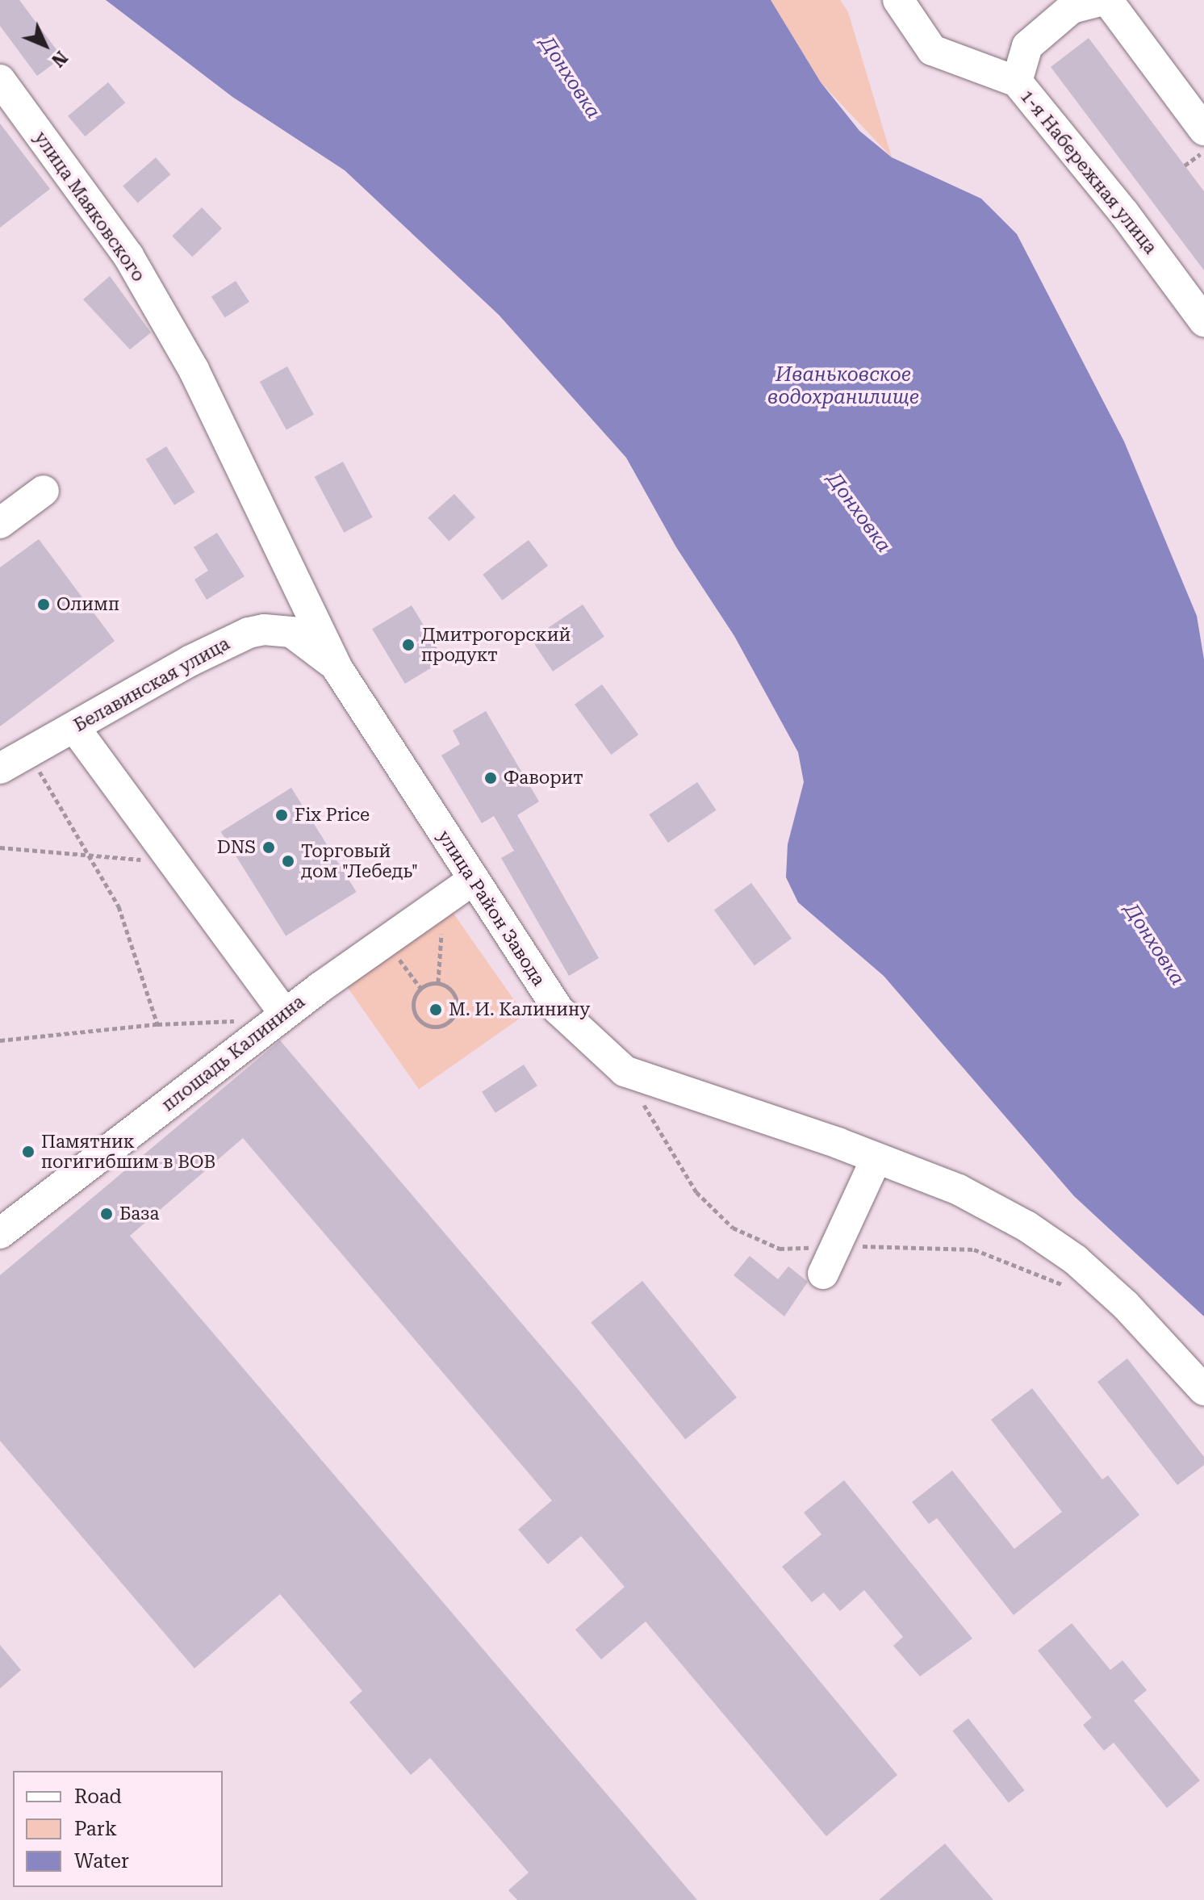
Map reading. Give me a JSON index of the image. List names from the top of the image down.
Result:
{
  "streets": {
    "street": [
      "1-я Набережная улица",
      "улица Маяковского",
      "Белавинская улица",
      "улица Район Завода",
      "площадь Калинина"
    ]
  },
  "crossings": [
    ["улица Маяковского", "улица Район Завода"],
    ["Белавинская улица", "улица Район Завода"],
    ["улица Район Завода", "площадь Калинина"]
  ],
  "water": ["Донховка", "Иваньковское водохранилище"],
  "places": [
    "Олимп",
    "Дмитрогорский продукт",
    "Фаворит",
    "Fix Price",
    "DNS",
    "Торговый дом \"Лебедь\"",
    "М. И. Калинину",
    "Памятник погигибшим в ВОВ",
    "База"
  ],
  "legend": ["Road", "Park", "Water"],
  "north": "bottom right"
}
